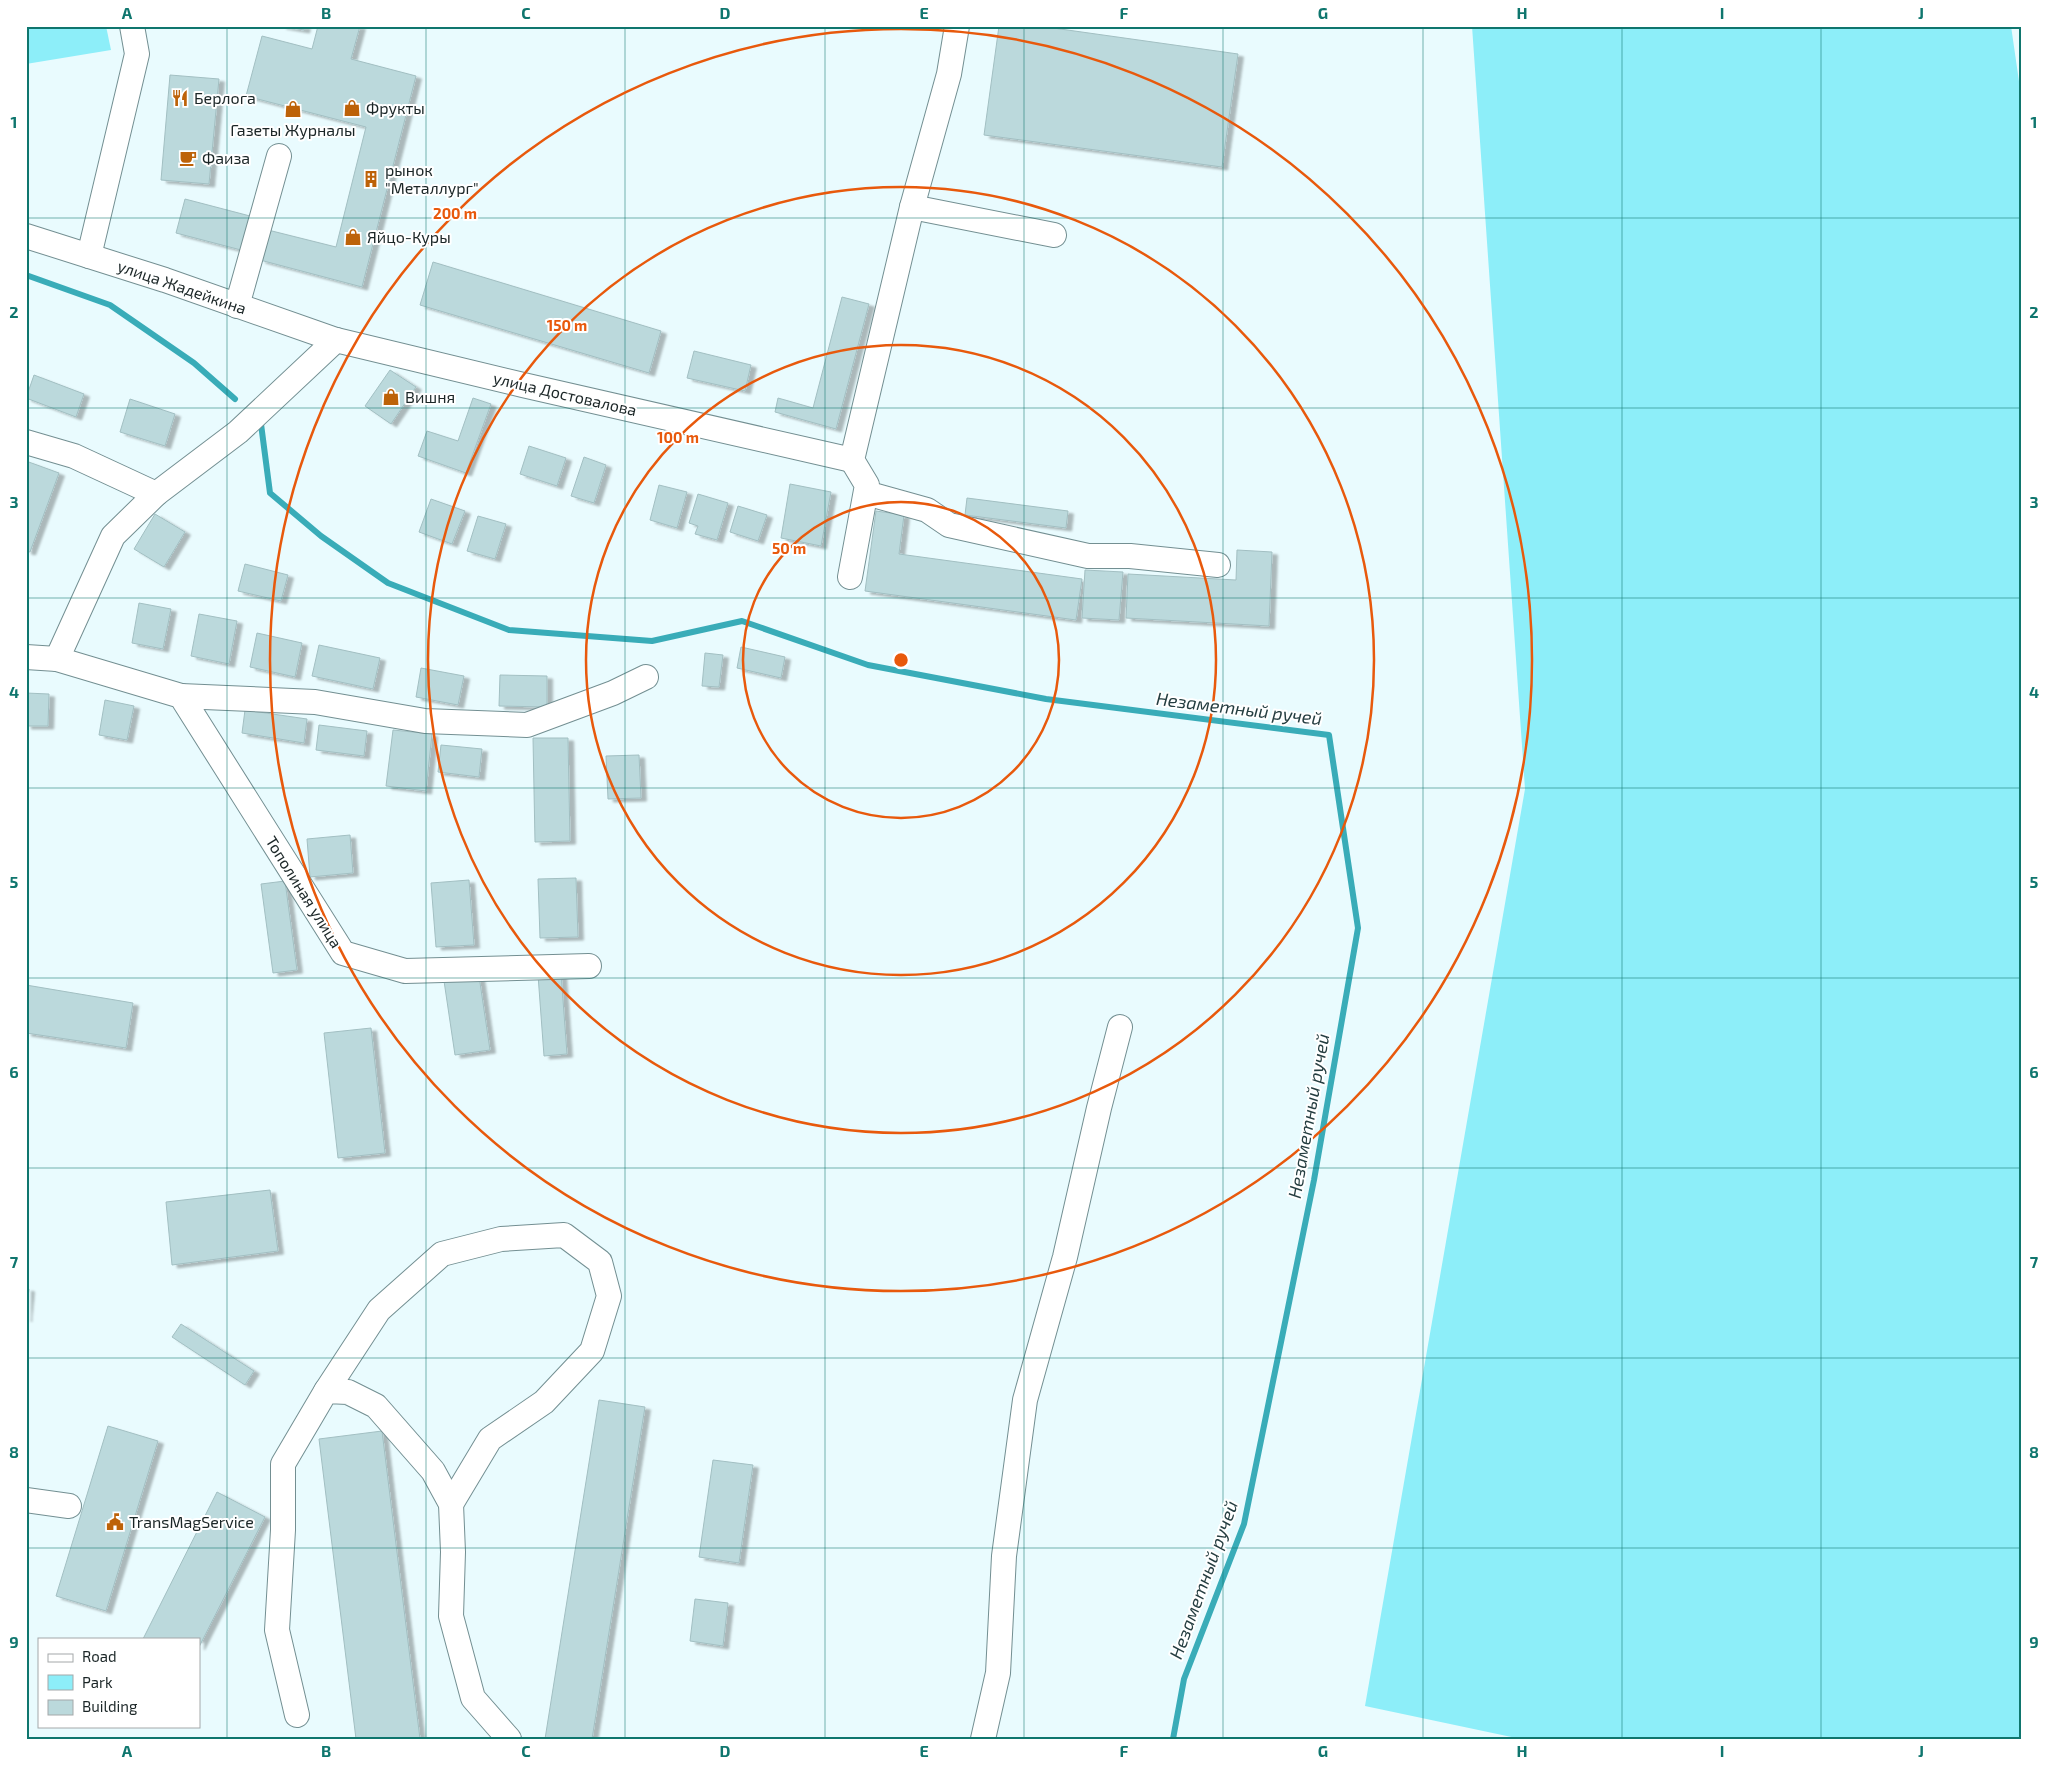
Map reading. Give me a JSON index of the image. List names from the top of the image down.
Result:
{
  "streets": {
    "street": ["улица Жадейкина", "улица Достовалова", "Тополиная улица"]
  },
  "crossings": [
    ["улица Жадейкина", "улица Достовалова"]
  ],
  "water": ["Незаметный ручей"],
  "places": {
    "restaurant": ["Берлога"],
    "shop": [
      "Фрукты",
      "Газеты Журналы",
      "Яйцо-Куры",
      "Вишня"
    ],
    "cafe": ["Фаиза"],
    "building": ["рынок \"Металлург\""],
    "public building": ["TransMagService"]
  },
  "legend": ["Road", "Park", "Building"],
  "grid": {
    "columns": [
      "A",
      "B",
      "C",
      "D",
      "E",
      "F",
      "G",
      "H",
      "I",
      "J"
    ],
    "rows": [
      "1",
      "2",
      "3",
      "4",
      "5",
      "6",
      "7",
      "8",
      "9"
    ]
  },
  "rings": [
    "200 m",
    "150 m",
    "100 m",
    "50 m"
  ]
}
